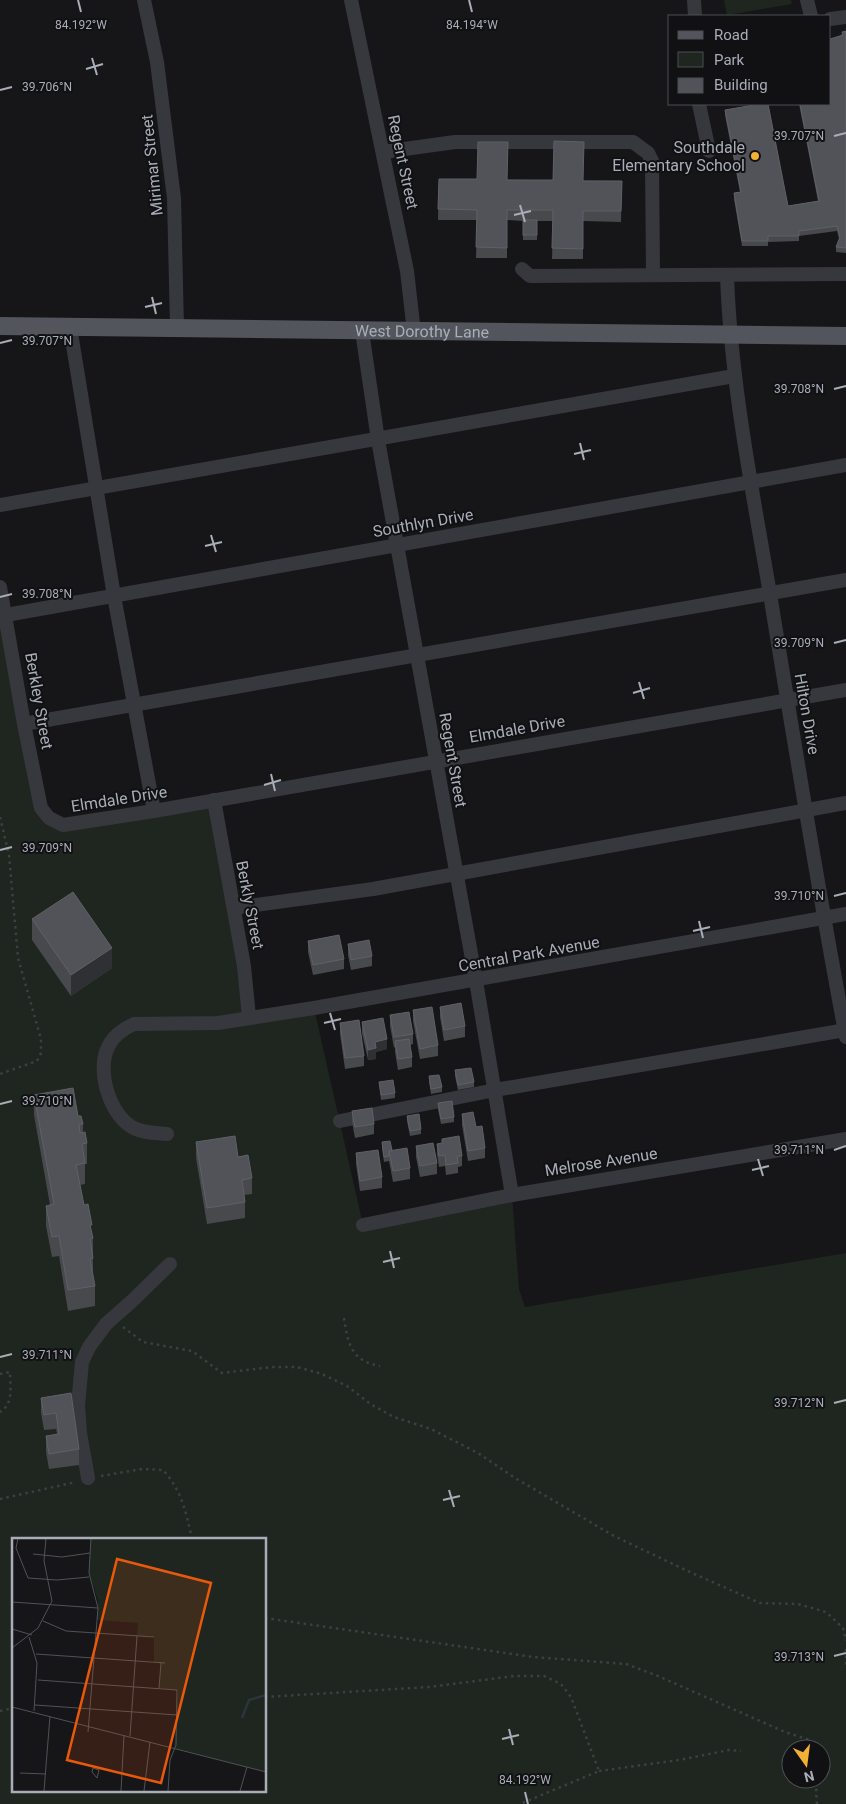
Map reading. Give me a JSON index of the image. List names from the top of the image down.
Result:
{
  "streets": {
    "main road": ["West Dorothy Lane"],
    "street": [
      "Regent Street",
      "Mirimar Street",
      "Southlyn Drive",
      "Berkley Street",
      "Hilton Drive",
      "Elmdale Drive",
      "Berkly Street",
      "Central Park Avenue",
      "Melrose Avenue"
    ]
  },
  "crossings": [
    ["Regent Street", "West Dorothy Lane"],
    ["Regent Street", "Southlyn Drive"],
    ["Regent Street", "Elmdale Drive"],
    ["Regent Street", "Central Park Avenue"],
    ["Regent Street", "Melrose Avenue"],
    ["Mirimar Street", "West Dorothy Lane"],
    ["West Dorothy Lane", "Hilton Drive"],
    ["Southlyn Drive", "Berkley Street"],
    ["Southlyn Drive", "Hilton Drive"],
    ["Berkley Street", "Elmdale Drive"],
    ["Hilton Drive", "Elmdale Drive"],
    ["Hilton Drive", "Central Park Avenue"],
    ["Elmdale Drive", "Berkly Street"],
    ["Berkly Street", "Central Park Avenue"]
  ],
  "places": ["Southdale Elementary School"],
  "legend": ["Road", "Park", "Building"],
  "north": "bottom",
  "coordinates": [
    "84.192°W",
    "84.194°W",
    "39.706°N",
    "39.707°N",
    "39.708°N",
    "39.709°N",
    "39.710°N",
    "39.711°N",
    "39.712°N",
    "39.713°N"
  ]
}
